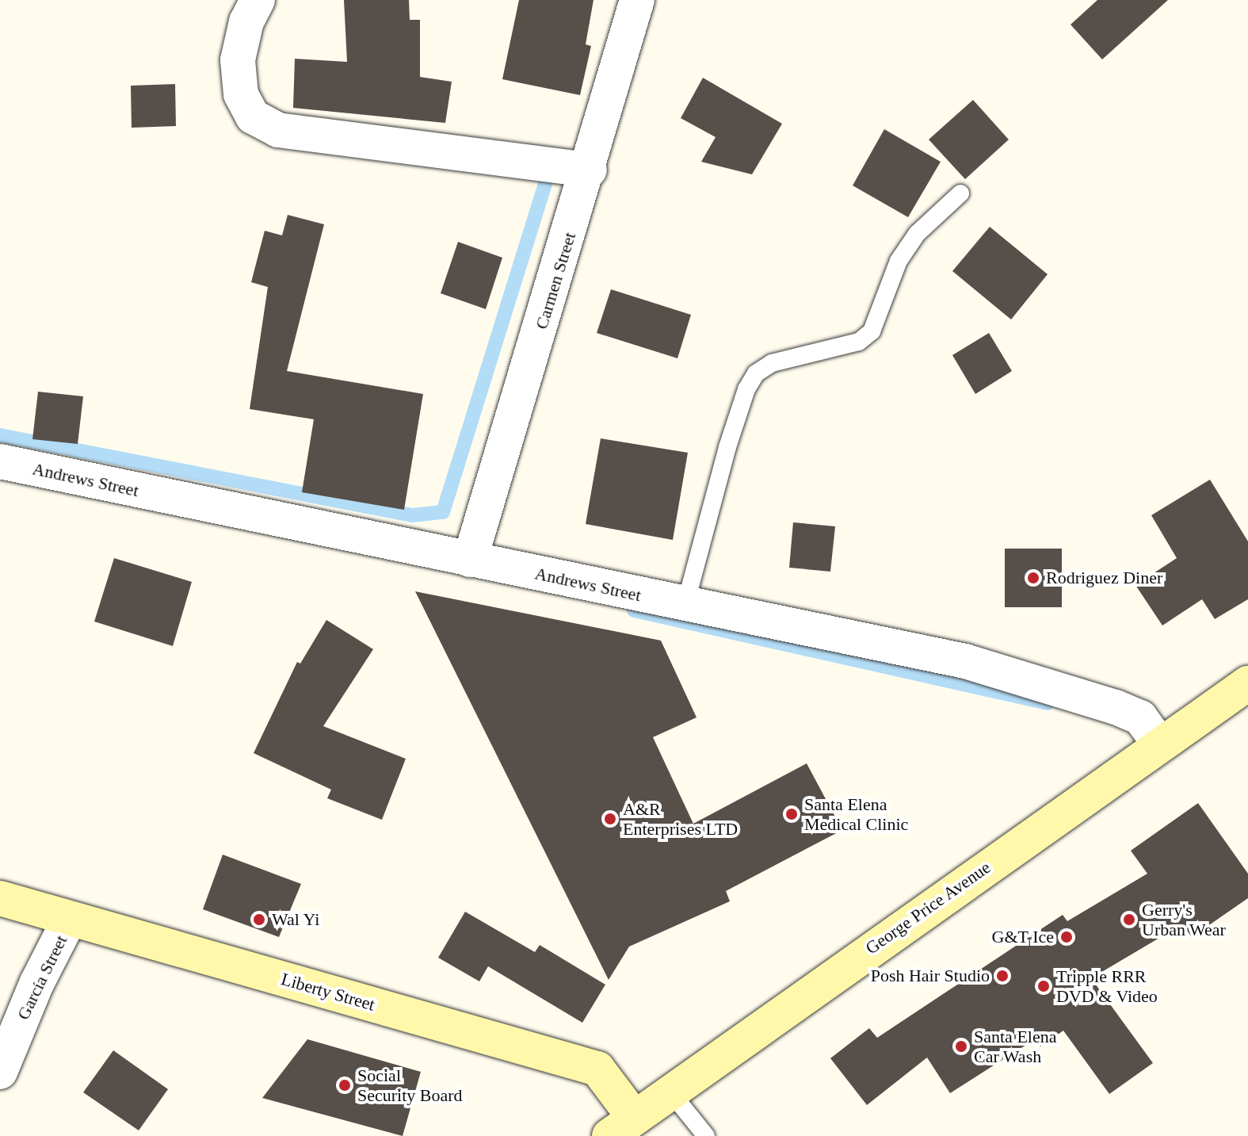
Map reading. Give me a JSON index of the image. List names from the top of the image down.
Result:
{
  "streets": {
    "main road": ["George Price Avenue", "Liberty Street"],
    "street": ["Carmen Street", "Andrews Street", "García Street"]
  },
  "crossings": [
    ["Carmen Street", "Andrews Street"],
    ["Andrews Street", "George Price Avenue"],
    ["George Price Avenue", "Liberty Street"],
    ["García Street", "Liberty Street"]
  ],
  "places": [
    "Rodriguez Diner",
    "Santa Elena Medical Clinic",
    "A&R Enterprises LTD",
    "Wal Yi",
    "Gerry's Urban Wear",
    "G&T Ice",
    "Posh Hair Studio",
    "Tripple RRR DVD & Video",
    "Santa Elena Car Wash",
    "Social Security Board"
  ]
}
